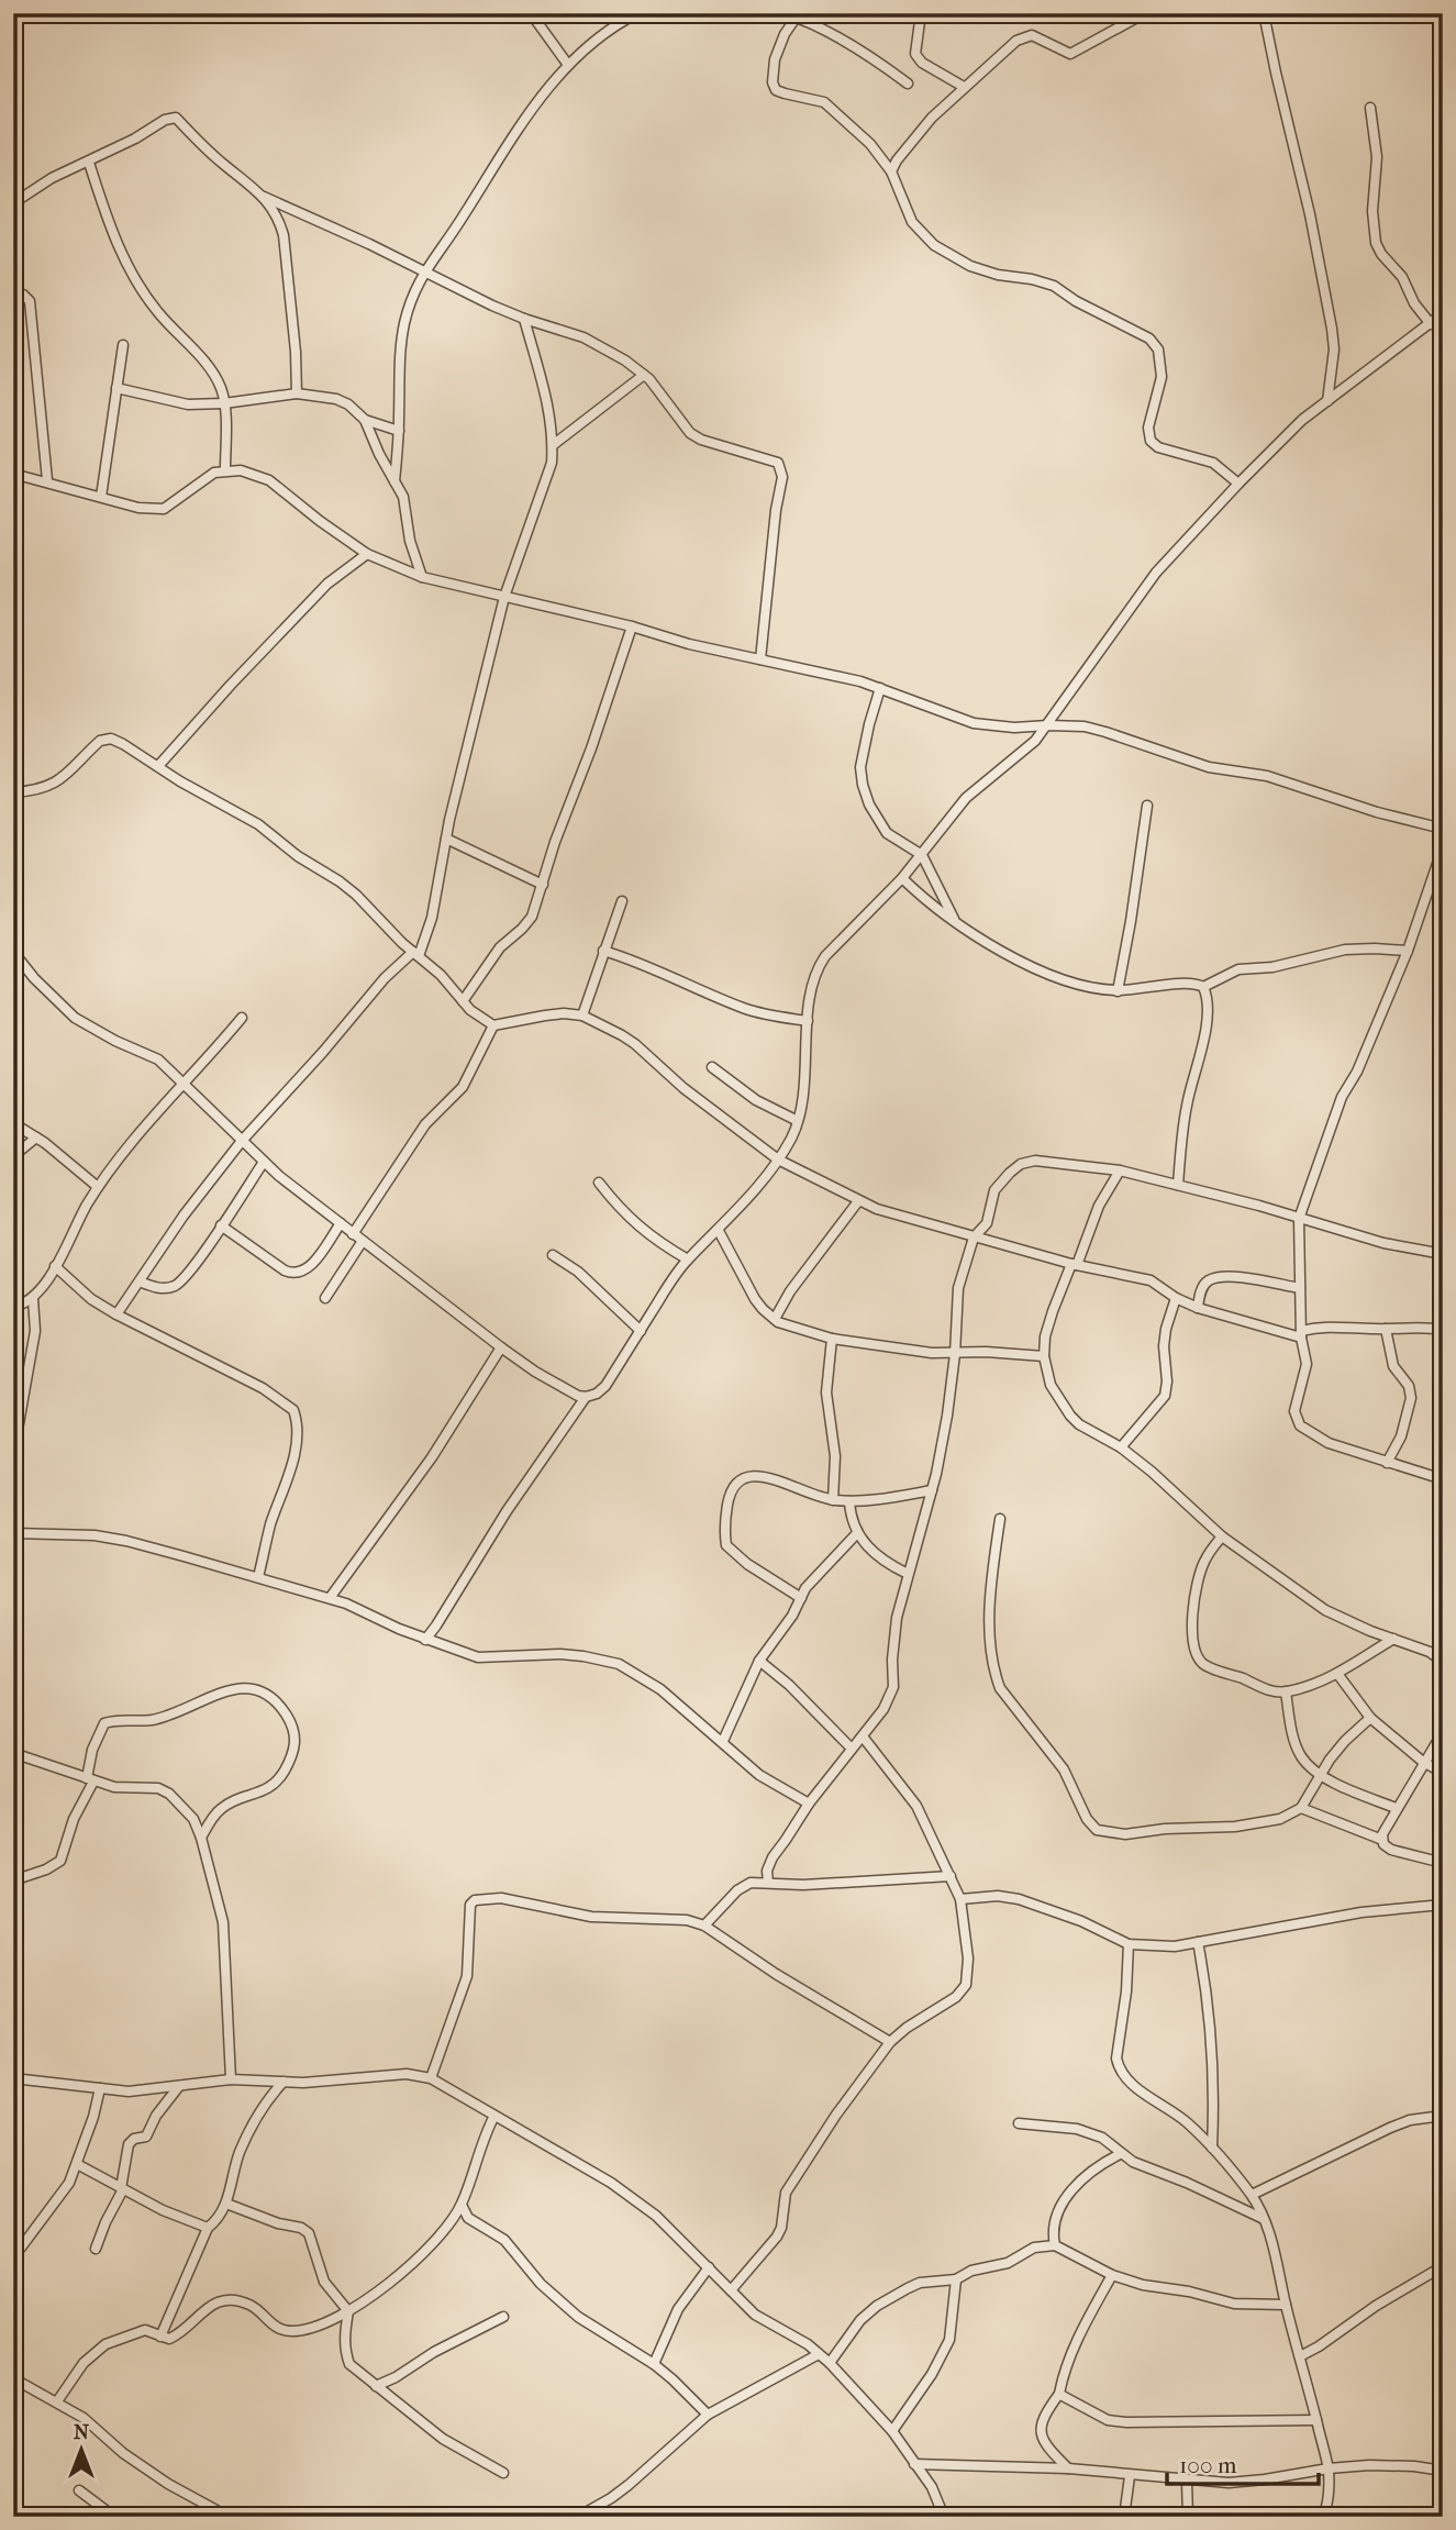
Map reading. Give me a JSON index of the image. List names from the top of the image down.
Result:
{
  "scale_bar": "100 m",
  "north": "top"
}
